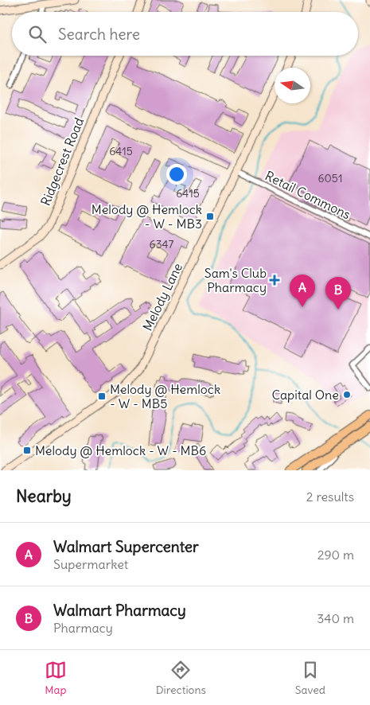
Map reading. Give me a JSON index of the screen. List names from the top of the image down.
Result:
{
  "streets": {
    "street": ["Ridgecrest Road", "Retail Commons", "Melody Lane"]
  },
  "crossings": [
    ["Retail Commons", "Melody Lane"]
  ],
  "places": {
    "transit": ["Melody @ Hemlock - W - MB3", "Melody @ Hemlock - W - MB5", "Melody @ Hemlock - W - MB6"],
    "health": ["Sam's Club Pharmacy"],
    "other": ["Capital One"]
  },
  "house_numbers": [
    "6415",
    "6051",
    "6415",
    "6347"
  ],
  "north": "left",
  "page": {
    "search": "Search here",
    "pins": ["A", "B"],
    "heading": ["Nearby", "2 results"],
    "list": [
      {
        "mark": "A",
        "name": "Walmart Supercenter",
        "note": "Supermarket",
        "value": "290 m"
      },
      {
        "mark": "B",
        "name": "Walmart Pharmacy",
        "note": "Pharmacy",
        "value": "340 m"
      }
    ],
    "nav": ["Map", "Directions", "Saved"]
  }
}
